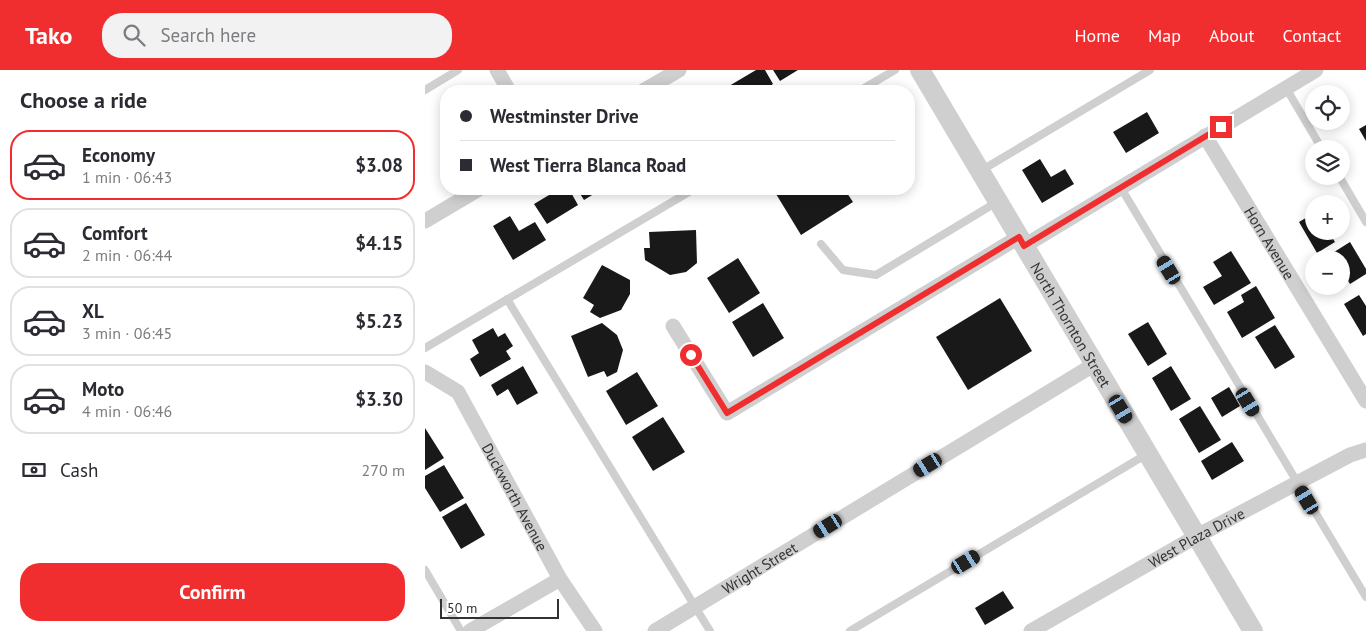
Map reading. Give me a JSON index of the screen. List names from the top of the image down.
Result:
{
  "streets": {
    "street": [
      "Horn Avenue",
      "North Thornton Street",
      "Duckworth Avenue",
      "West Plaza Drive",
      "Wright Street"
    ]
  },
  "crossings": [
    ["North Thornton Street", "West Plaza Drive"],
    ["North Thornton Street", "Wright Street"]
  ],
  "scale_bar": "50 m",
  "page": {
    "header": "Tako",
    "search": "Search here",
    "nav": [
      "Home",
      "Map",
      "About",
      "Contact"
    ],
    "heading": "Choose a ride",
    "map_buttons": ["+", "−"],
    "banner": ["Westminster Drive", "West Tierra Blanca Road"],
    "list": [
      {
        "name": "Economy",
        "note": "1 min · 06:43",
        "value": "$3.08"
      },
      {
        "name": "Comfort",
        "note": "2 min · 06:44",
        "value": "$4.15"
      },
      {
        "name": "XL",
        "note": "3 min · 06:45",
        "value": "$5.23"
      },
      {
        "name": "Moto",
        "note": "4 min · 06:46",
        "value": "$3.30"
      }
    ],
    "pay": ["Cash", "270 m"],
    "buttons": "Confirm",
    "scale": "50 m"
  }
}
